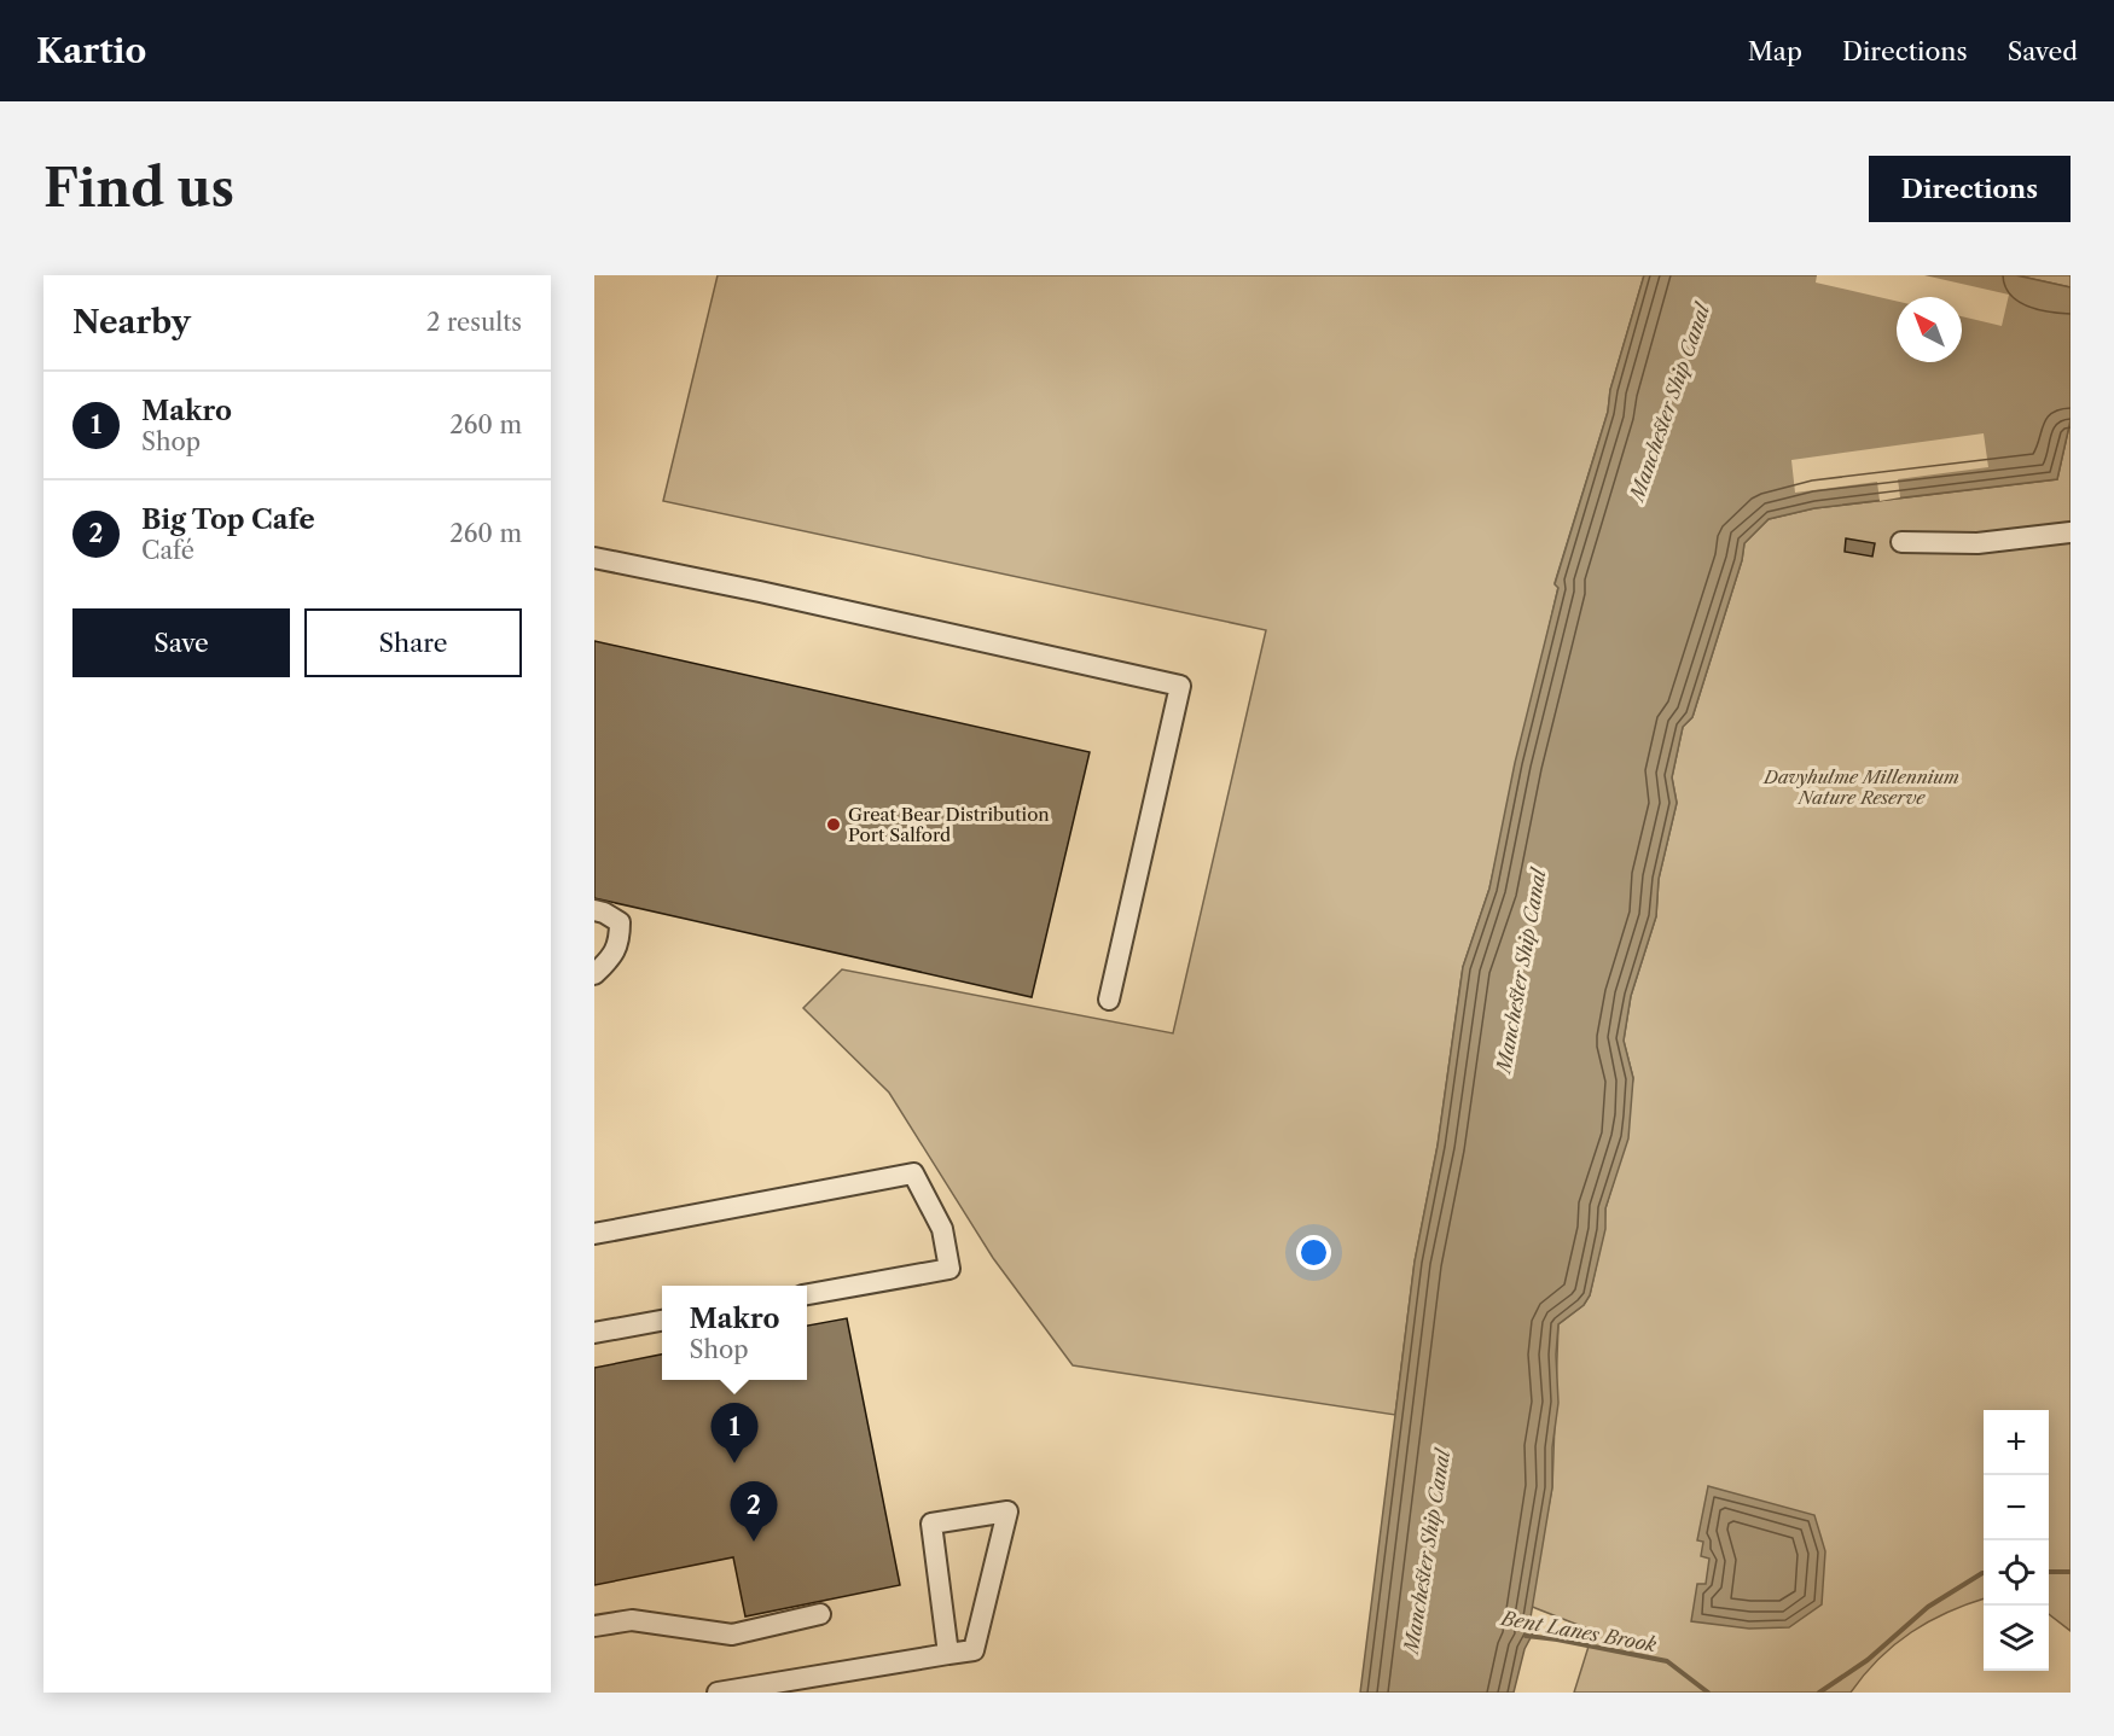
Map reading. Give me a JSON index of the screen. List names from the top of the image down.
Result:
{
  "water": ["Manchester Ship Canal", "Bent Lanes Brook"],
  "parks": ["Davyhulme Millennium Nature Reserve"],
  "places": ["Great Bear Distribution Port Salford"],
  "north": "top left",
  "page": {
    "header": "Kartio",
    "nav": ["Map", "Directions", "Saved"],
    "buttons": [
      "Directions",
      ["Save", "Share"]
    ],
    "title": "Find us",
    "heading": ["Nearby", "2 results"],
    "list": [
      {
        "mark": "1",
        "name": "Makro",
        "note": "Shop",
        "value": "260 m"
      },
      {
        "mark": "2",
        "name": "Big Top Cafe",
        "note": "Café",
        "value": "260 m"
      }
    ],
    "popup": ["Makro", "Shop"],
    "pins": ["1", "2"],
    "map_buttons": ["+", "−"]
  }
}
